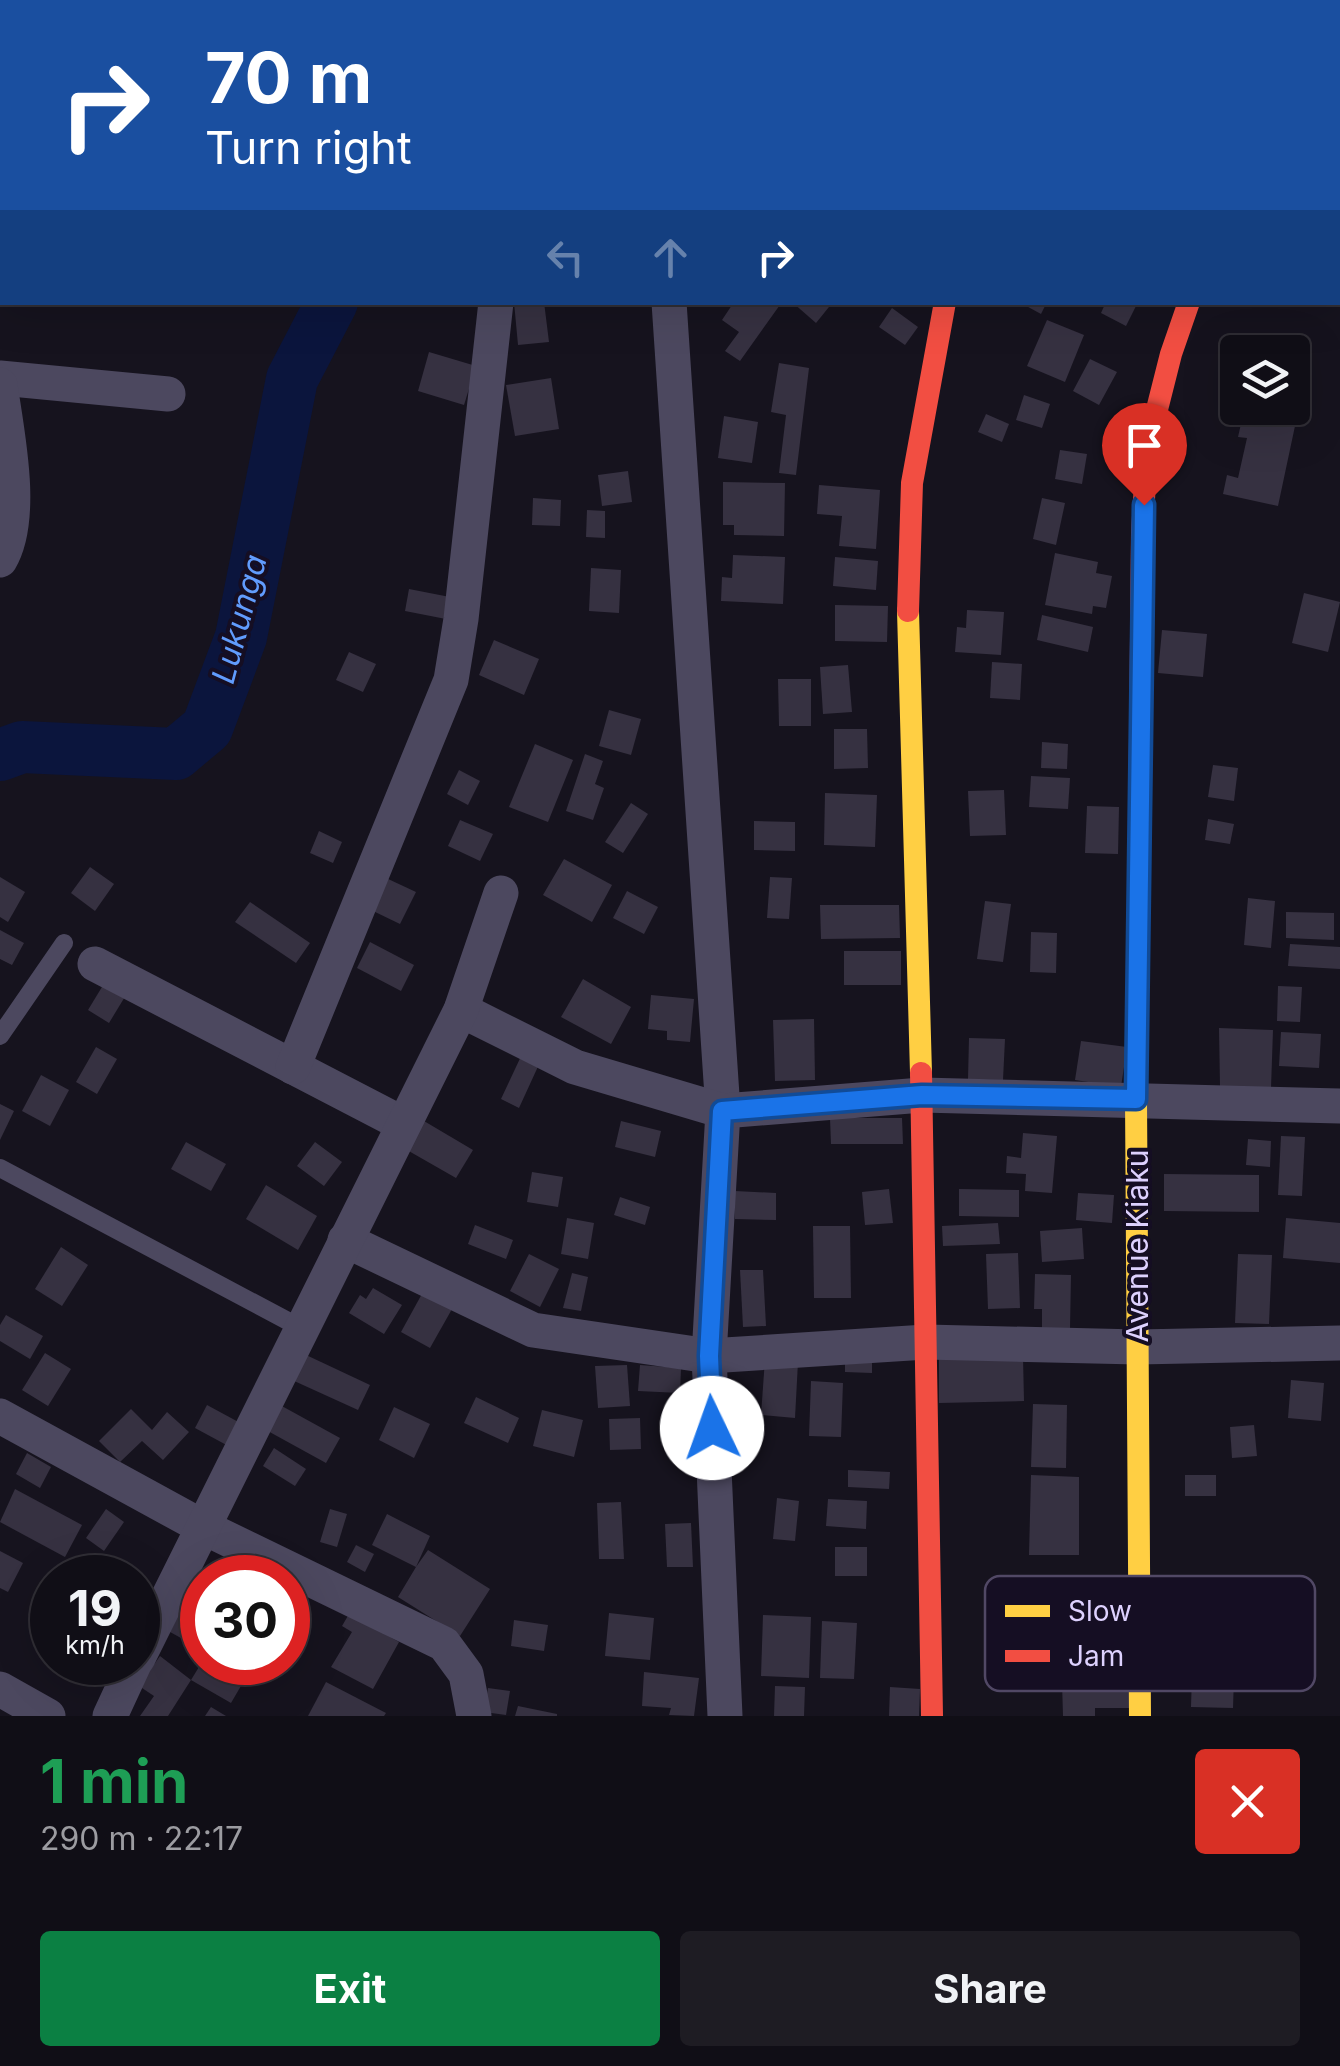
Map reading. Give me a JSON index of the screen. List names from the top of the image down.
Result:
{
  "streets": {
    "street": ["Avenue Kiaku"]
  },
  "water": ["Lukunga"],
  "legend": ["Slow", "Jam"],
  "page": {
    "turn": ["70 m", "Turn right"],
    "speed": "19 km/h",
    "limit": "30",
    "heading": ["1 min", "290 m · 22:17"],
    "buttons": ["Exit", "Share"]
  }
}
